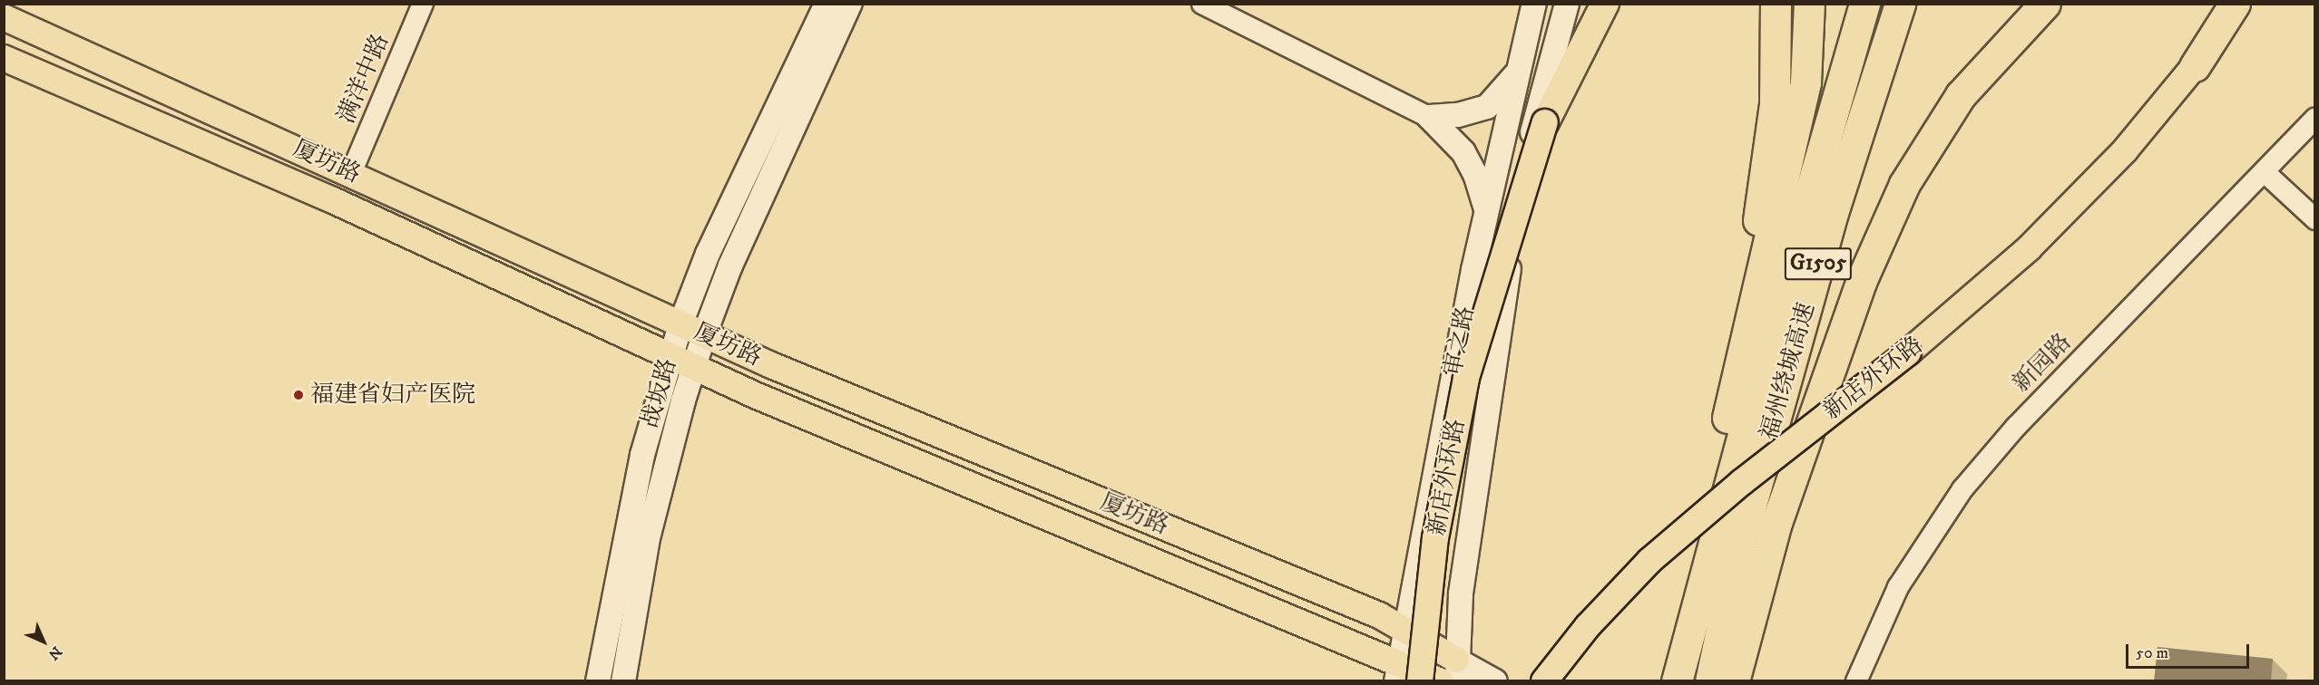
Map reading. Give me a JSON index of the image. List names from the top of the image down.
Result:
{
  "streets": {
    "highway": ["G1505", "福州绕城高速"],
    "main road": [
      "厦坊路",
      "审之路",
      "新店外环路",
      "战坂路"
    ],
    "street": ["满洋中路", "新园路"]
  },
  "crossings": [
    ["满洋中路", "厦坊路"],
    ["厦坊路", "审之路"],
    ["厦坊路", "战坂路"]
  ],
  "places": ["福建省妇产医院"],
  "scale_bar": "50 m",
  "north": "bottom right"
}
